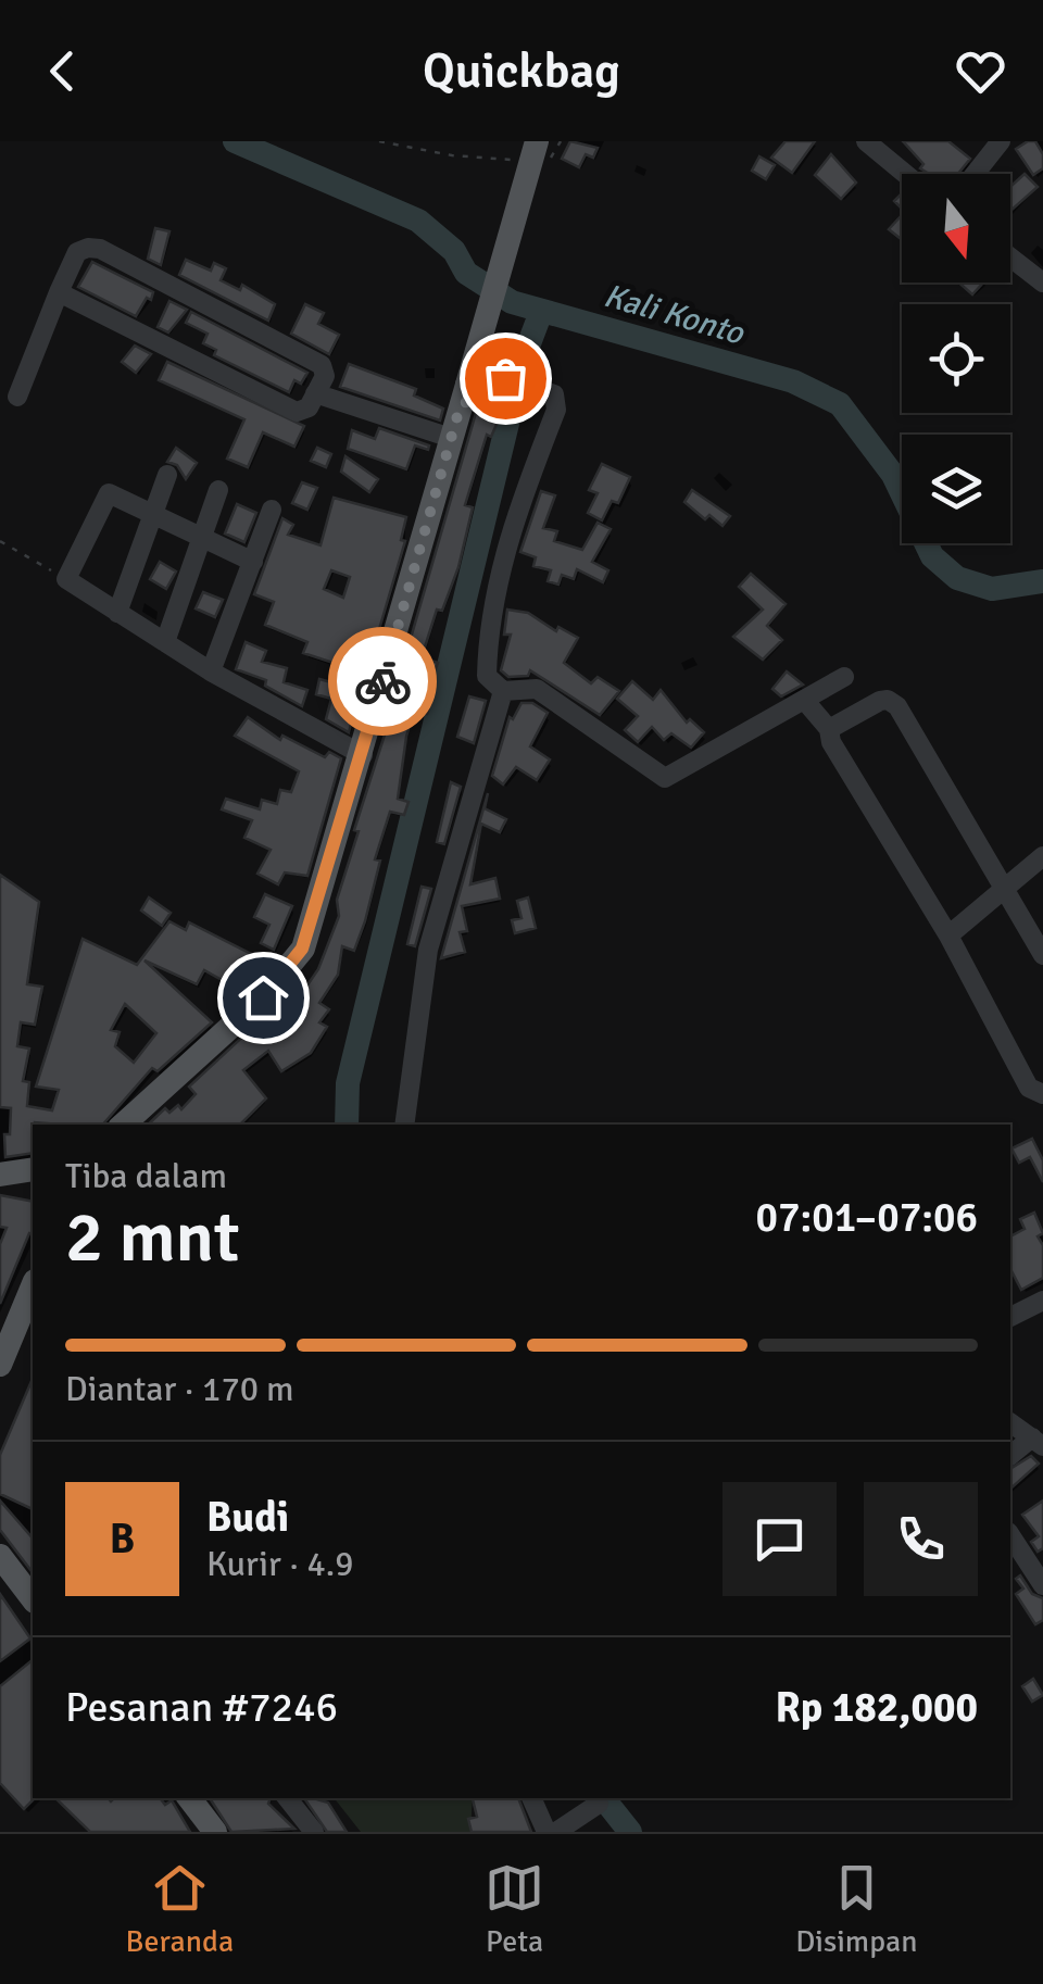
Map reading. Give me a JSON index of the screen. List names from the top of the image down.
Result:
{
  "water": ["Kali Konto"],
  "north": "bottom",
  "page": {
    "header": "Quickbag",
    "heading": ["2 mnt", "Tiba dalam", "07:01–07:06"],
    "panel": [
      "Budi",
      "Kurir · 4.9",
      "Pesanan #7246",
      "Rp 182,000"
    ],
    "bar": "Diantar · 170 m",
    "round": "B",
    "tabs": ["Beranda", "Peta", "Disimpan"]
  }
}
